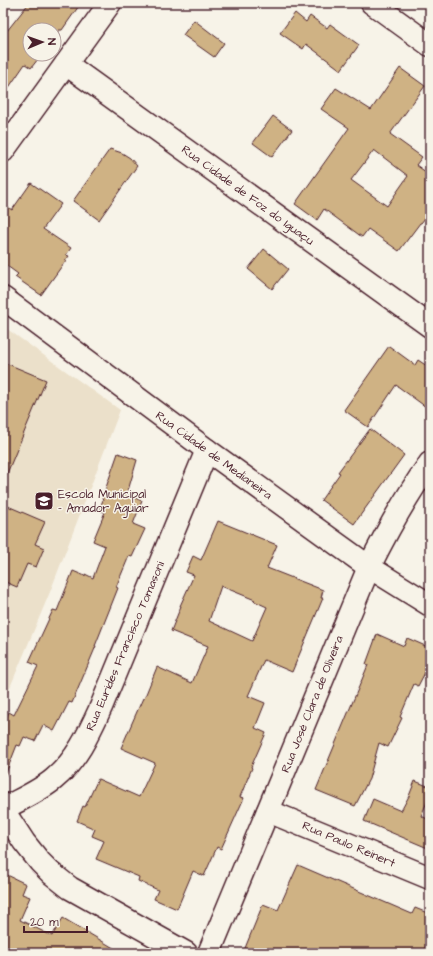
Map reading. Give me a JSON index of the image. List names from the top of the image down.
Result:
{
  "streets": {
    "street": [
      "Rua Cidade de Foz do Iguaçu",
      "Rua Cidade de Medianeira",
      "Rua Eurides Francisco Tomasoni",
      "Rua José Clara de Oliveira",
      "Rua Paulo Reinert"
    ]
  },
  "crossings": [
    ["Rua Cidade de Medianeira", "Rua Eurides Francisco Tomasoni"],
    ["Rua Cidade de Medianeira", "Rua José Clara de Oliveira"],
    ["Rua José Clara de Oliveira", "Rua Paulo Reinert"]
  ],
  "places": {
    "school or university": ["Escola Municipal - Amador Aguiar"]
  },
  "scale_bar": "20 m",
  "north": "right"
}
